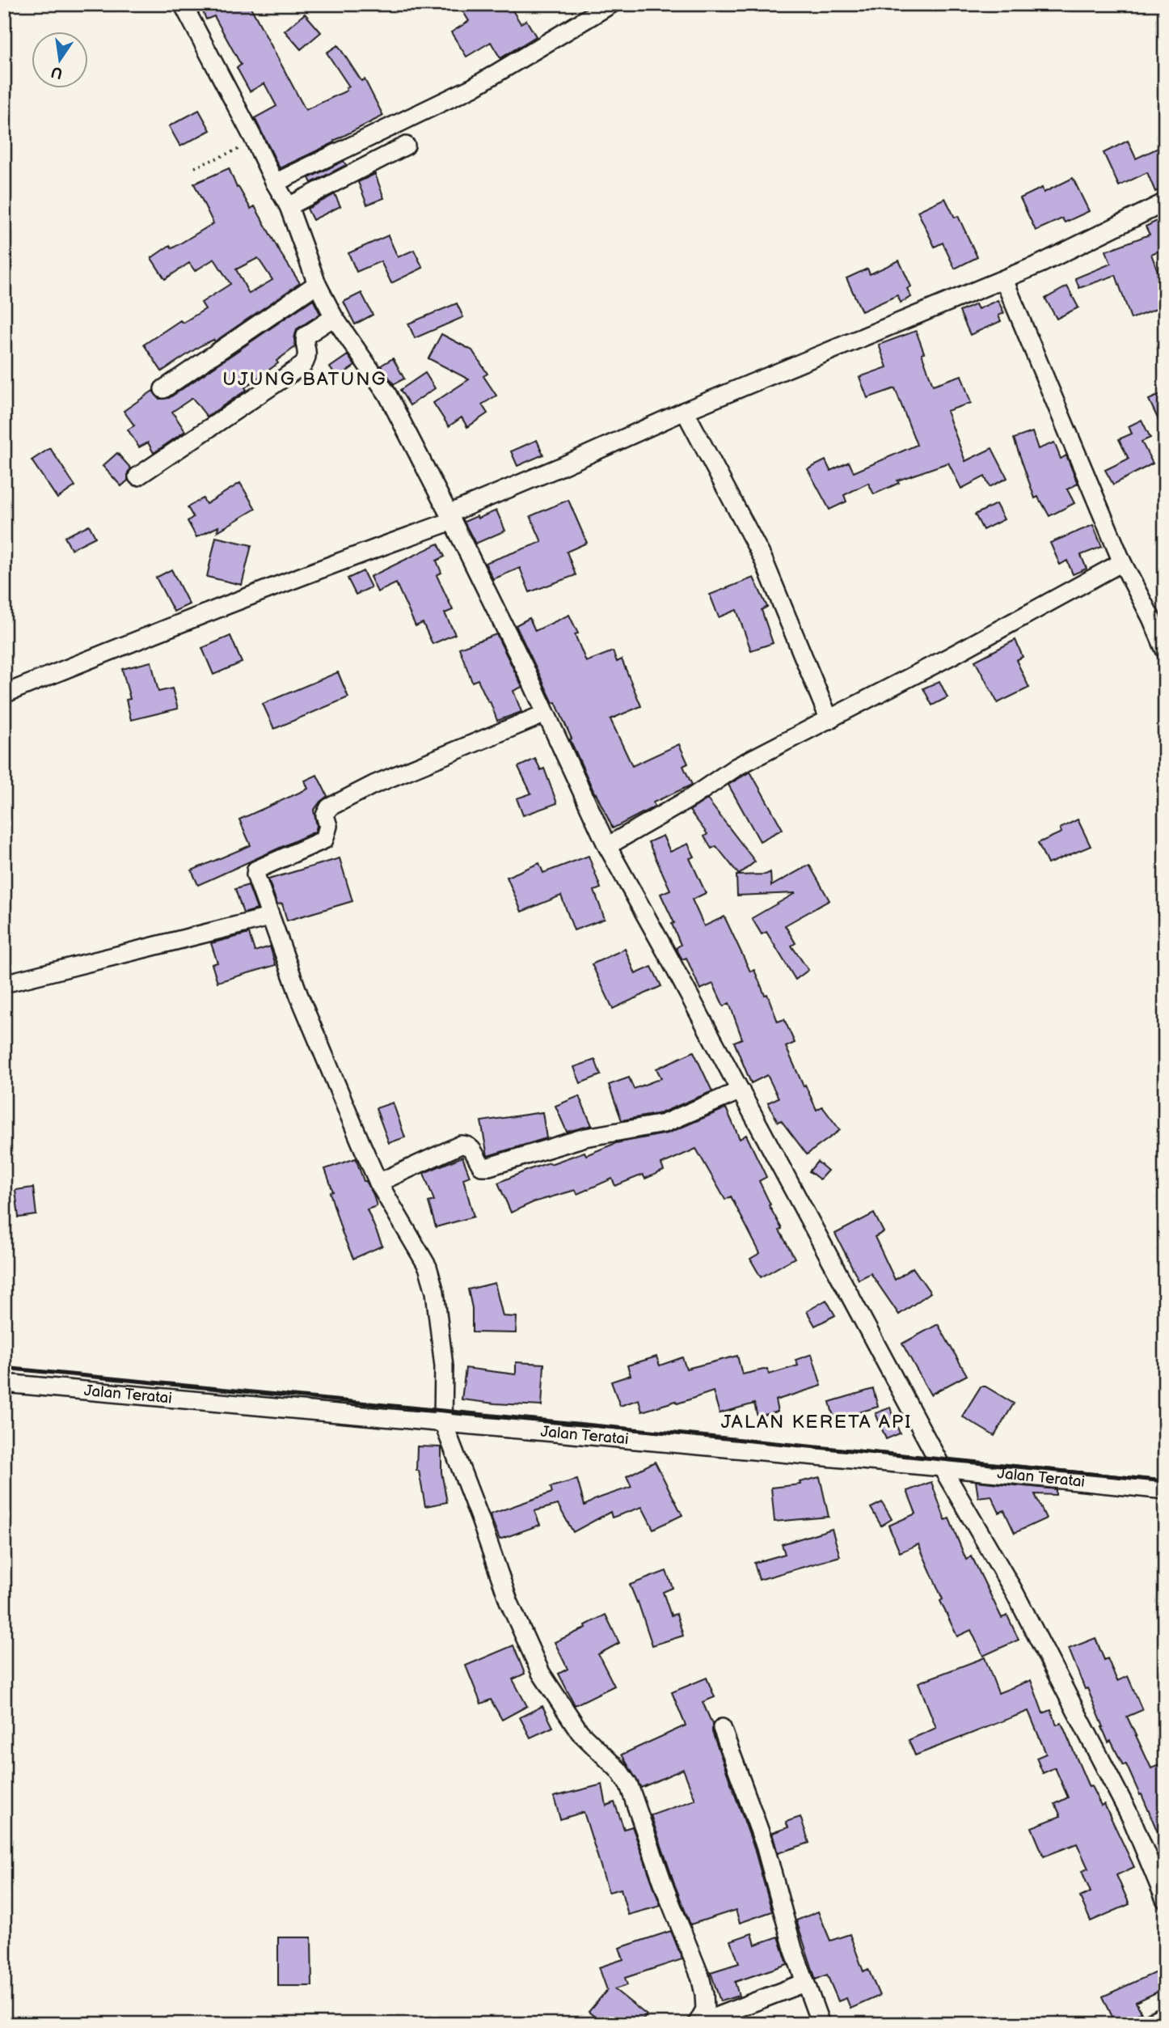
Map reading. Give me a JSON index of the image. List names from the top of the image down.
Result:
{
  "streets": {
    "street": ["Jalan Teratai"]
  },
  "districts": ["UJUNG BATUNG", "JALAN KERETA API"],
  "north": "bottom"
}
